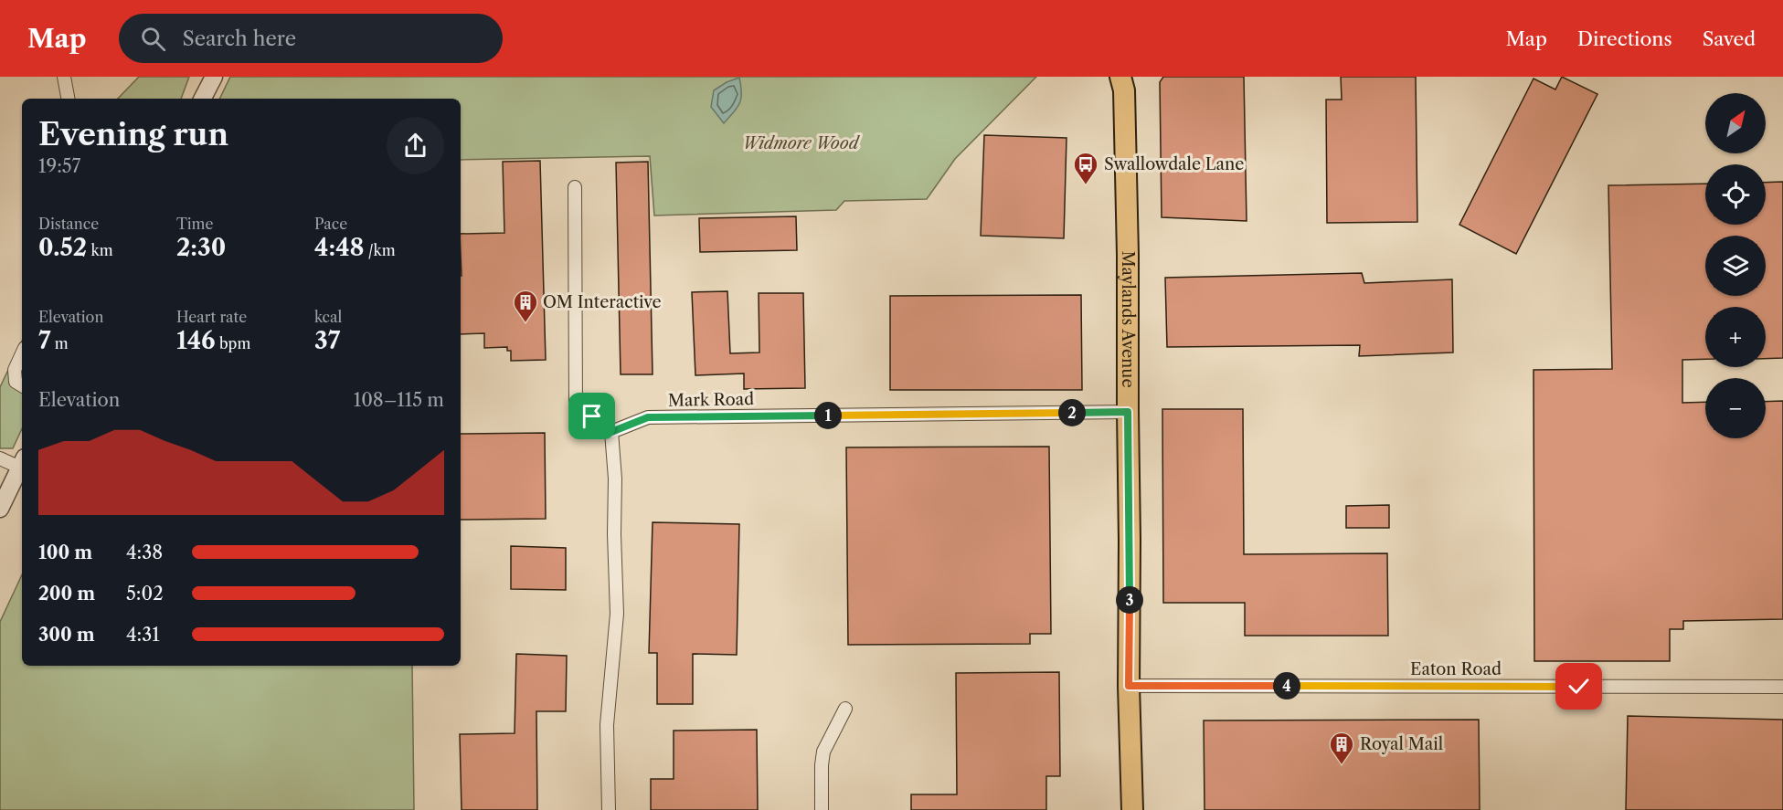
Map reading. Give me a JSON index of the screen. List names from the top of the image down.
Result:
{
  "streets": {
    "main road": ["Maylands Avenue"],
    "street": ["Mark Road", "Eaton Road"]
  },
  "crossings": [
    ["Maylands Avenue", "Mark Road"],
    ["Maylands Avenue", "Eaton Road"]
  ],
  "parks": ["Widmore Wood"],
  "places": {
    "bus stop": ["Swallowdale Lane"],
    "building": ["OM Interactive", "Royal Mail"]
  },
  "north": "top right",
  "page": {
    "header": "Map",
    "search": "Search here",
    "nav": ["Map", "Directions", "Saved"],
    "map_buttons": ["+", "−"],
    "heading": ["Evening run", "19:57"],
    "stats": [
      ["Distance", "0.52 km"],
      ["Time", "2:30"],
      ["Pace", "4:48 /km"],
      ["Elevation", "7 m"],
      ["Heart rate", "146 bpm"],
      ["kcal", "37"]
    ],
    "chart": ["Elevation", "108–115 m"],
    "pins": [
      "2",
      "1",
      "3",
      "4"
    ],
    "list": [
      {
        "name": "100 m",
        "note": "4:38"
      },
      {
        "name": "200 m",
        "note": "5:02"
      },
      {
        "name": "300 m",
        "note": "4:31"
      }
    ]
  }
}
